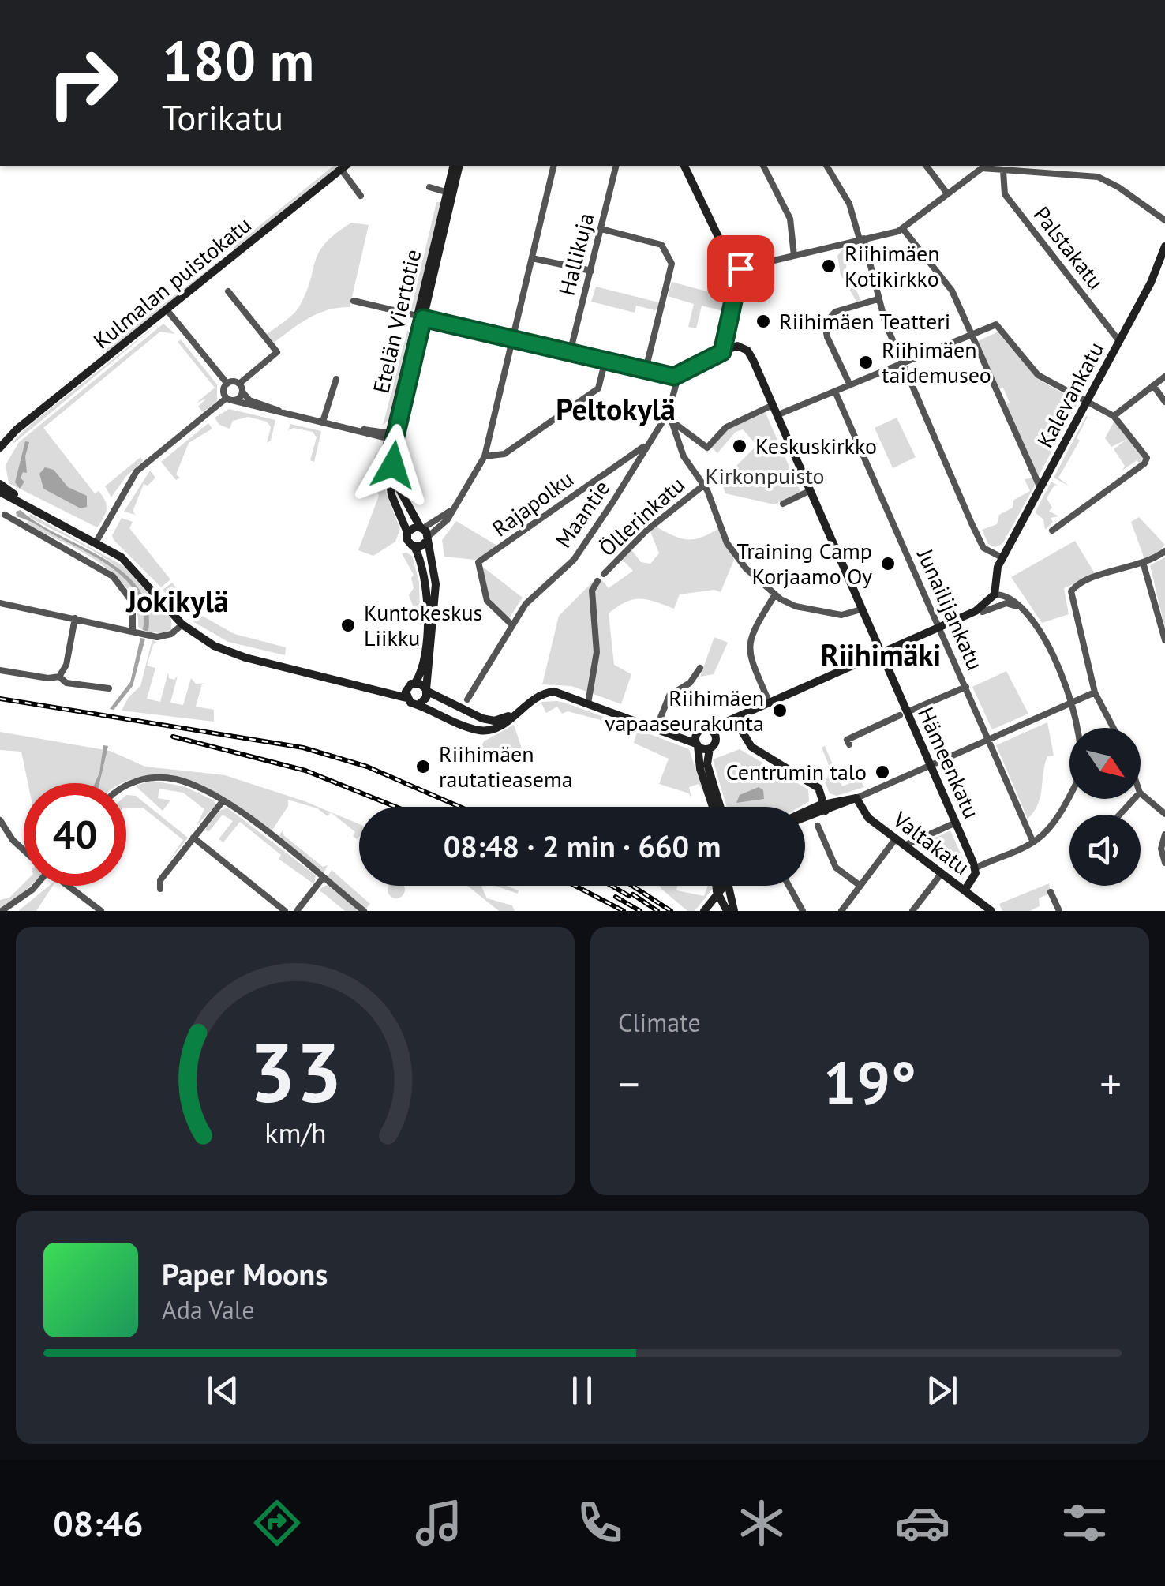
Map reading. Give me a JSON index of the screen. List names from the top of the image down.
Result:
{
  "streets": {
    "street": [
      "Palstakatu",
      "Hallikuja",
      "Kulmalan puistokatu",
      "Etelän Viertotie",
      "Kalevankatu",
      "Rajapolku",
      "Maantie",
      "Öllerinkatu",
      "Junailijankatu",
      "Hämeenkatu",
      "Valtakatu"
    ]
  },
  "crossings": [
    ["Palstakatu", "Kalevankatu"],
    ["Rajapolku", "Maantie"]
  ],
  "districts": ["Peltokylä", "Jokikylä", "Riihimäki"],
  "parks": ["Kirkonpuisto"],
  "places": [
    "Riihimäen Kotikirkko",
    "Riihimäen Teatteri",
    "Riihimäen taidemuseo",
    "Keskuskirkko",
    "Training Camp Korjaamo Oy",
    "Kuntokeskus Liikku",
    "Riihimäen vapaaseurakunta",
    "Riihimäen rautatieasema",
    "Centrumin talo"
  ],
  "north": "bottom right",
  "page": {
    "turn": ["180 m", "Torikatu"],
    "limit": "40",
    "trip": "08:48 · 2 min · 660 m",
    "tile": "Climate",
    "heat": ["−", "19°", "+"],
    "song": ["Paper Moons", "Ada Vale"],
    "tabs": "08:46",
    "gauge": ["33", "km/h"]
  }
}
